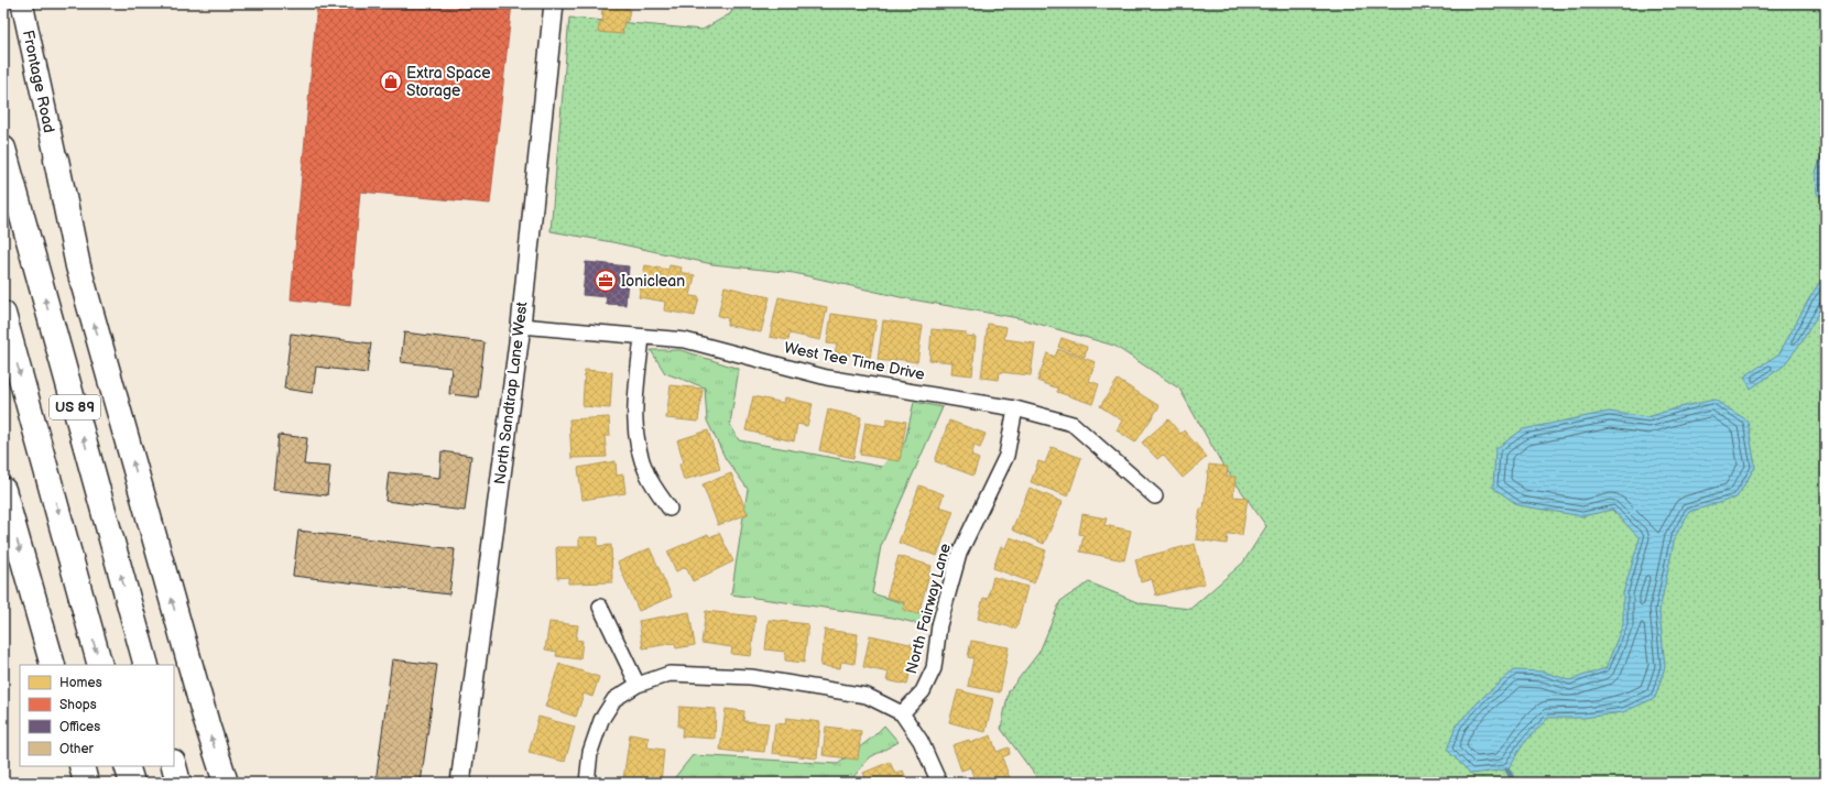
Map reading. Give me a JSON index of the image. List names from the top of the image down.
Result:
{
  "streets": {
    "highway": ["US 89"],
    "main road": ["Frontage Road"],
    "street": ["West Tee Time Drive", "North Sandtrap Lane West", "North Fairway Lane"]
  },
  "crossings": [
    ["West Tee Time Drive", "North Sandtrap Lane West"],
    ["West Tee Time Drive", "North Fairway Lane"]
  ],
  "places": {
    "shop": ["Extra Space Storage"],
    "office": ["Ioniclean"]
  },
  "legend": [
    "Homes",
    "Shops",
    "Offices",
    "Other"
  ]
}
